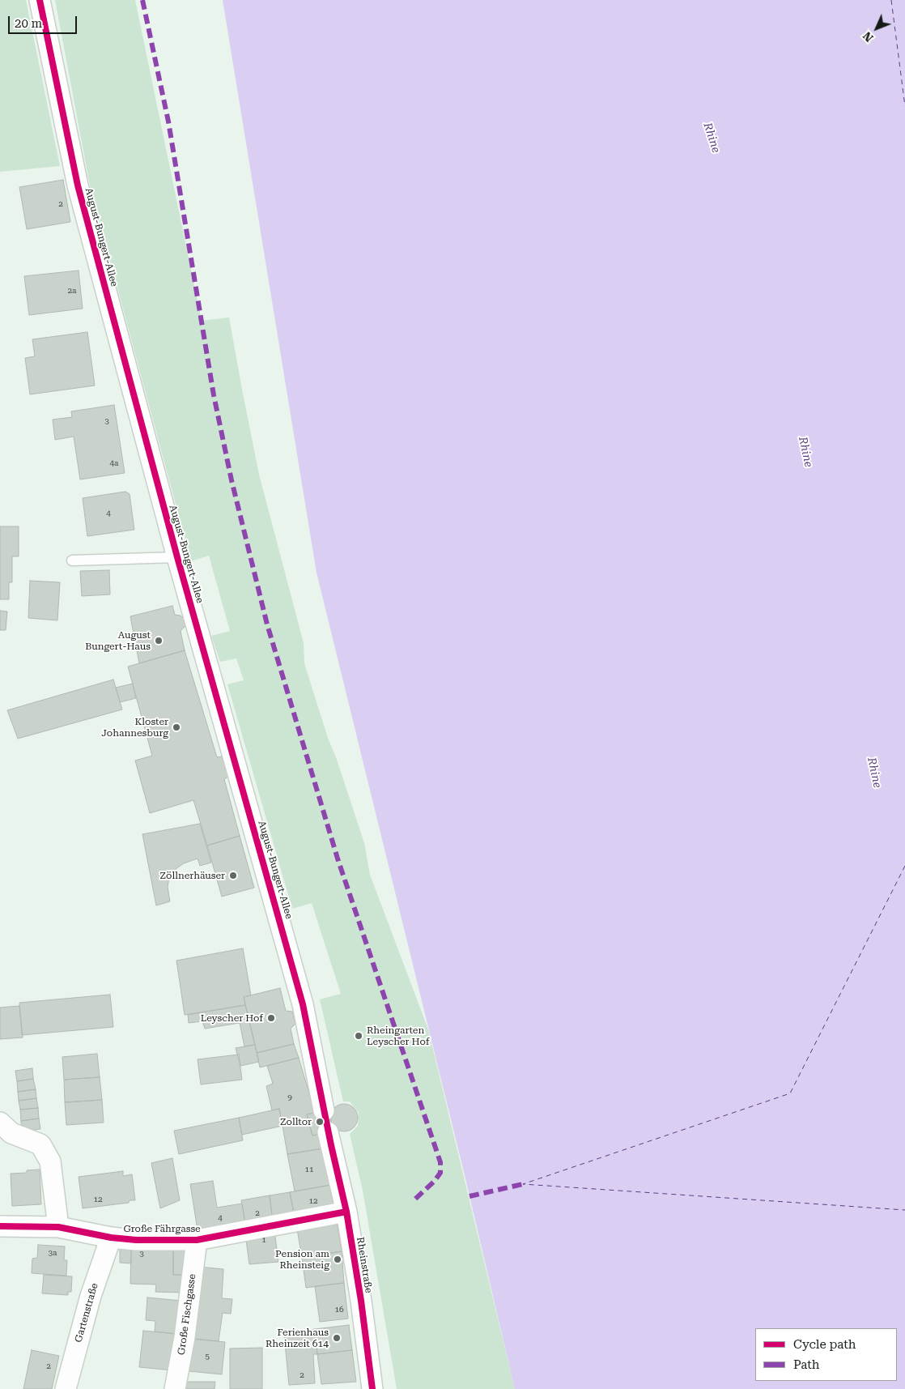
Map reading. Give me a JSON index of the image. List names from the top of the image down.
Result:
{
  "streets": {
    "street": [
      "August-Bungert-Allee",
      "Große Fährgasse",
      "Rheinstraße",
      "Gartenstraße",
      "Große Fischgasse"
    ]
  },
  "crossings": [
    ["Große Fährgasse", "Rheinstraße"],
    ["Große Fährgasse", "Gartenstraße"],
    ["Große Fährgasse", "Große Fischgasse"]
  ],
  "water": ["Rhine"],
  "places": [
    "August Bungert-Haus",
    "Kloster Johannesburg",
    "Zöllnerhäuser",
    "Leyscher Hof",
    "Rheingarten Leyscher Hof",
    "Zolltor",
    "Pension am Rheinsteig",
    "Ferienhaus Rheinzeit 614"
  ],
  "house_numbers": [
    "2",
    "2a",
    "3",
    "4a",
    "4",
    "9",
    "11",
    "12",
    "12",
    "2",
    "4",
    "1",
    "3a",
    "3",
    "16",
    "5",
    "2",
    "2"
  ],
  "legend": ["Cycle path", "Path"],
  "scale_bar": "20 m",
  "north": "bottom left"
}
